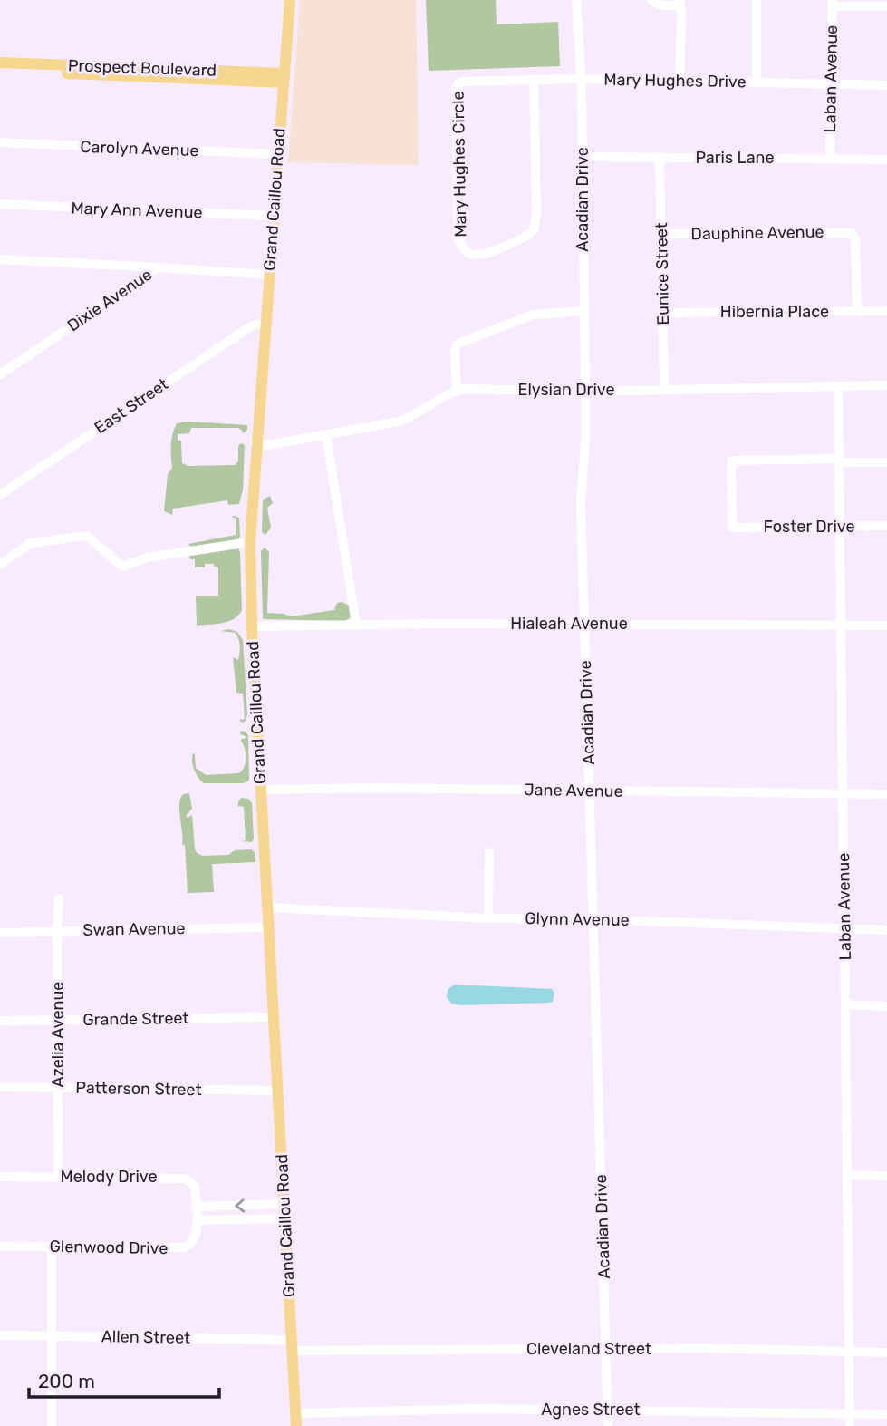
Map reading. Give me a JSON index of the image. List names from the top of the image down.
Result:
{
  "streets": {
    "main road": ["Prospect Boulevard", "Grand Caillou Road"],
    "street": [
      "Laban Avenue",
      "Mary Hughes Drive",
      "Carolyn Avenue",
      "Paris Lane",
      "Mary Hughes Circle",
      "Acadian Drive",
      "Mary Ann Avenue",
      "Dauphine Avenue",
      "Eunice Street",
      "Dixie Avenue",
      "Hibernia Place",
      "Elysian Drive",
      "East Street",
      "Foster Drive",
      "Hialeah Avenue",
      "Jane Avenue",
      "Glynn Avenue",
      "Swan Avenue",
      "Grande Street",
      "Azelia Avenue",
      "Patterson Street",
      "Melody Drive",
      "Glenwood Drive",
      "Allen Street",
      "Cleveland Street",
      "Agnes Street"
    ]
  },
  "crossings": [
    ["Prospect Boulevard", "Grand Caillou Road"],
    ["Laban Avenue", "Mary Hughes Drive"],
    ["Laban Avenue", "Paris Lane"],
    ["Laban Avenue", "Elysian Drive"],
    ["Laban Avenue", "Foster Drive"],
    ["Laban Avenue", "Hialeah Avenue"],
    ["Laban Avenue", "Jane Avenue"],
    ["Laban Avenue", "Glynn Avenue"],
    ["Laban Avenue", "Cleveland Street"],
    ["Laban Avenue", "Agnes Street"],
    ["Mary Hughes Drive", "Mary Hughes Circle"],
    ["Mary Hughes Drive", "Acadian Drive"],
    ["Carolyn Avenue", "Grand Caillou Road"],
    ["Paris Lane", "Acadian Drive"],
    ["Paris Lane", "Eunice Street"],
    ["Grand Caillou Road", "Mary Ann Avenue"],
    ["Grand Caillou Road", "Dixie Avenue"],
    ["Grand Caillou Road", "Elysian Drive"],
    ["Grand Caillou Road", "East Street"],
    ["Grand Caillou Road", "Hialeah Avenue"],
    ["Grand Caillou Road", "Jane Avenue"],
    ["Grand Caillou Road", "Glynn Avenue"],
    ["Grand Caillou Road", "Swan Avenue"],
    ["Grand Caillou Road", "Grande Street"],
    ["Grand Caillou Road", "Patterson Street"],
    ["Grand Caillou Road", "Allen Street"],
    ["Grand Caillou Road", "Cleveland Street"],
    ["Grand Caillou Road", "Agnes Street"],
    ["Acadian Drive", "Elysian Drive"],
    ["Acadian Drive", "Hialeah Avenue"],
    ["Acadian Drive", "Jane Avenue"],
    ["Acadian Drive", "Glynn Avenue"],
    ["Acadian Drive", "Cleveland Street"],
    ["Acadian Drive", "Agnes Street"],
    ["Dauphine Avenue", "Eunice Street"],
    ["Dauphine Avenue", "Hibernia Place"],
    ["Eunice Street", "Hibernia Place"],
    ["Eunice Street", "Elysian Drive"],
    ["Swan Avenue", "Azelia Avenue"],
    ["Grande Street", "Azelia Avenue"],
    ["Azelia Avenue", "Patterson Street"],
    ["Azelia Avenue", "Melody Drive"],
    ["Melody Drive", "Glenwood Drive"],
    ["Allen Street", "Cleveland Street"]
  ],
  "scale_bar": "200 m"
}
